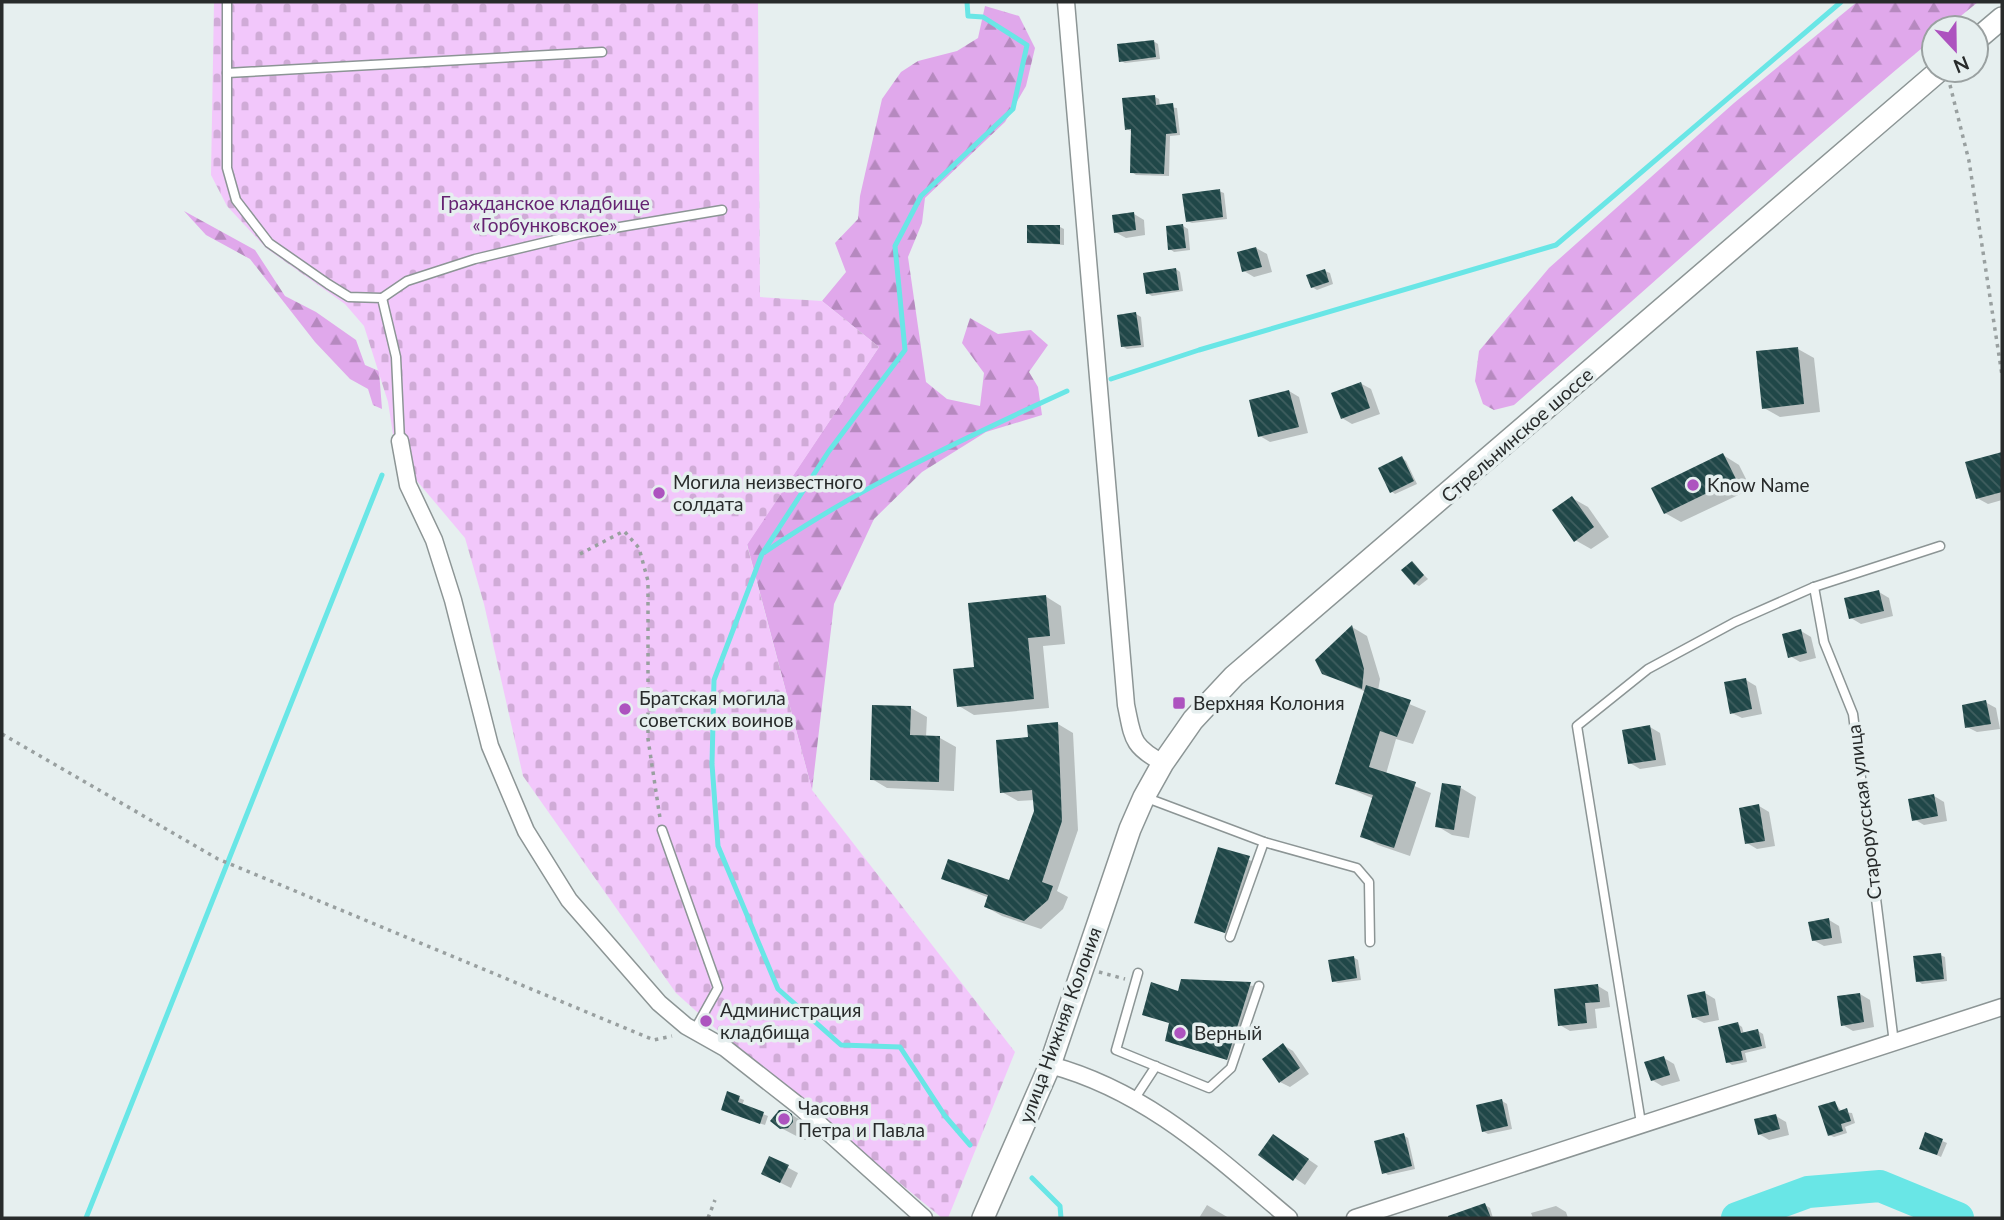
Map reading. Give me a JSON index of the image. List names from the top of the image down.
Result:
{
  "streets": {
    "main road": ["Стрельнинское шоссе", "улица Нижняя Колония"],
    "lane": ["Старорусская улица"]
  },
  "crossings": [
    ["Стрельнинское шоссе", "улица Нижняя Колония"]
  ],
  "parks": ["Гражданское кладбище «Горбунковское»"],
  "places": {
    "other": [
      "Know Name",
      "Могила неизвестного солдата",
      "Братская могила советских воинов",
      "Администрация кладбища",
      "Верный",
      "Часовня Петра и Павла"
    ],
    "transit": ["Верхняя Колония"]
  },
  "north": "bottom"
}
